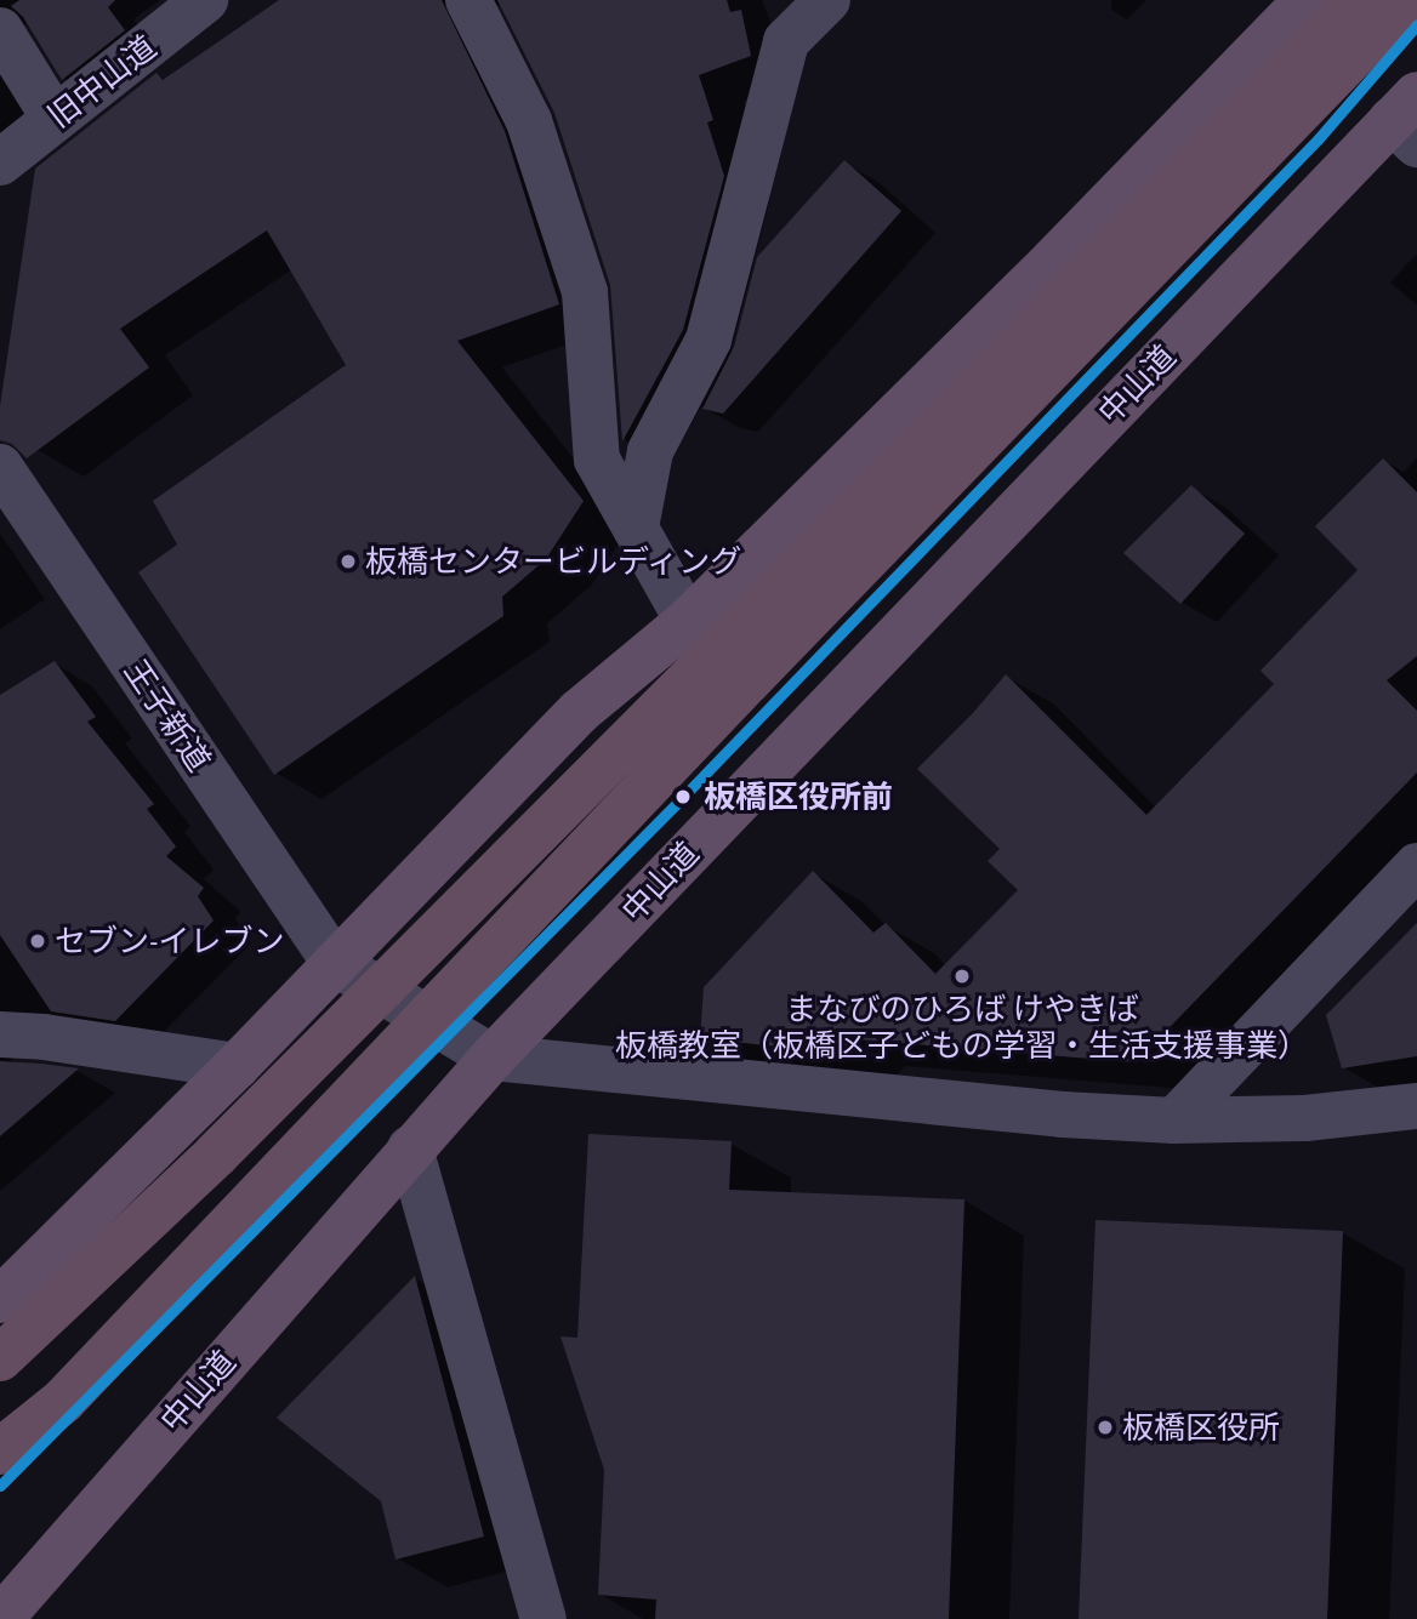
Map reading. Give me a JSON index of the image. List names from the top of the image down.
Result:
{
  "streets": {
    "highway": ["中山道"],
    "street": ["旧中山道", "王子新道"]
  },
  "places": [
    "板橋センタービルディング",
    "板橋区役所前",
    "セブン-イレブン",
    "まなびのひろば けやきば 板橋教室（板橋区子どもの学習・生活支援事業）",
    "板橋区役所"
  ]
}
